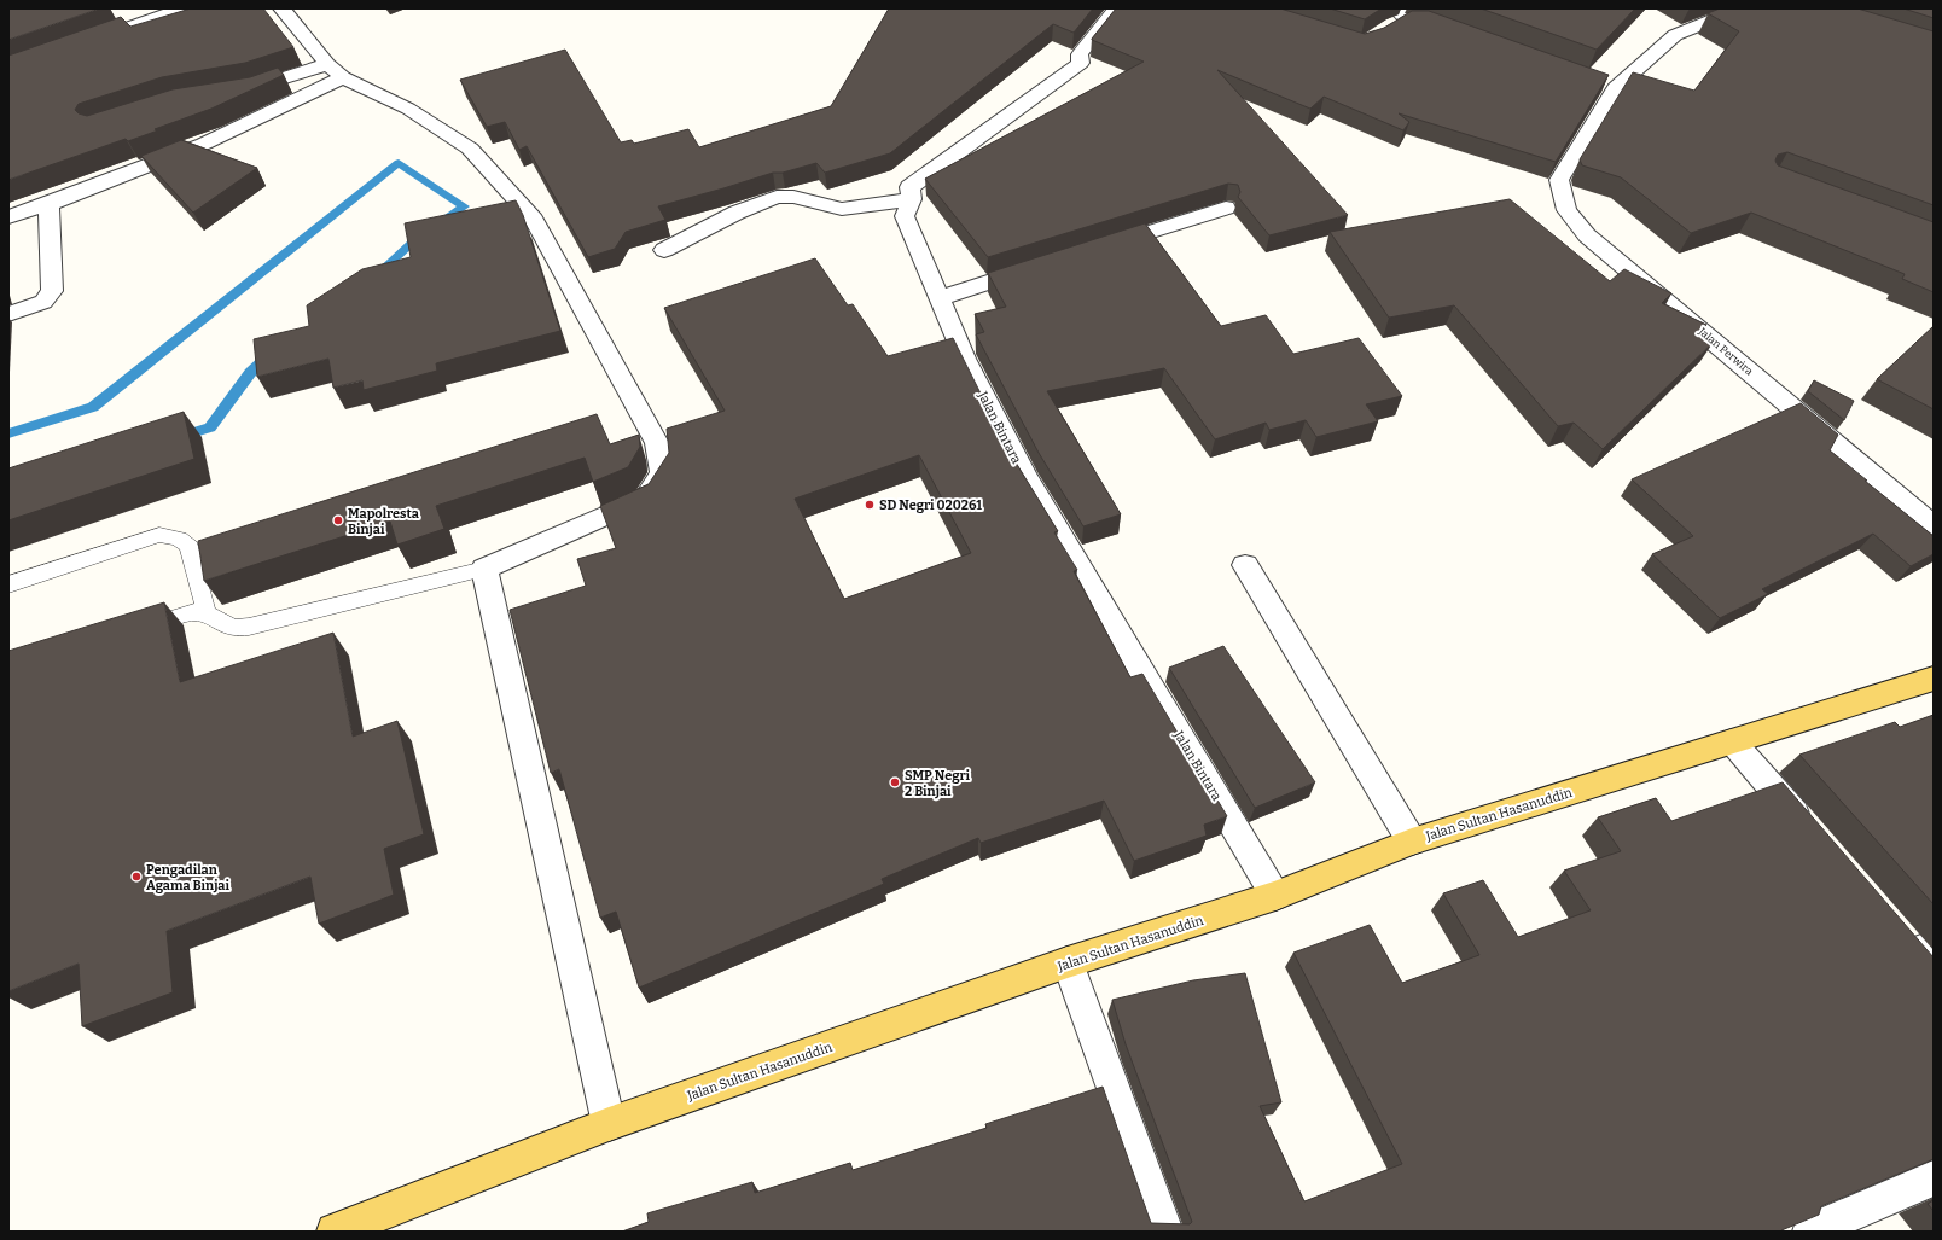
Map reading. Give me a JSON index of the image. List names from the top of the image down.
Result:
{
  "streets": {
    "main road": ["Jalan Sultan Hasanuddin"],
    "street": ["Jalan Perwira", "Jalan Bintara"]
  },
  "crossings": [
    ["Jalan Bintara", "Jalan Sultan Hasanuddin"]
  ],
  "places": [
    "SD Negri 020261",
    "Mapolresta Binjai",
    "SMP Negri 2 Binjai",
    "Pengadilan Agama Binjai"
  ]
}
